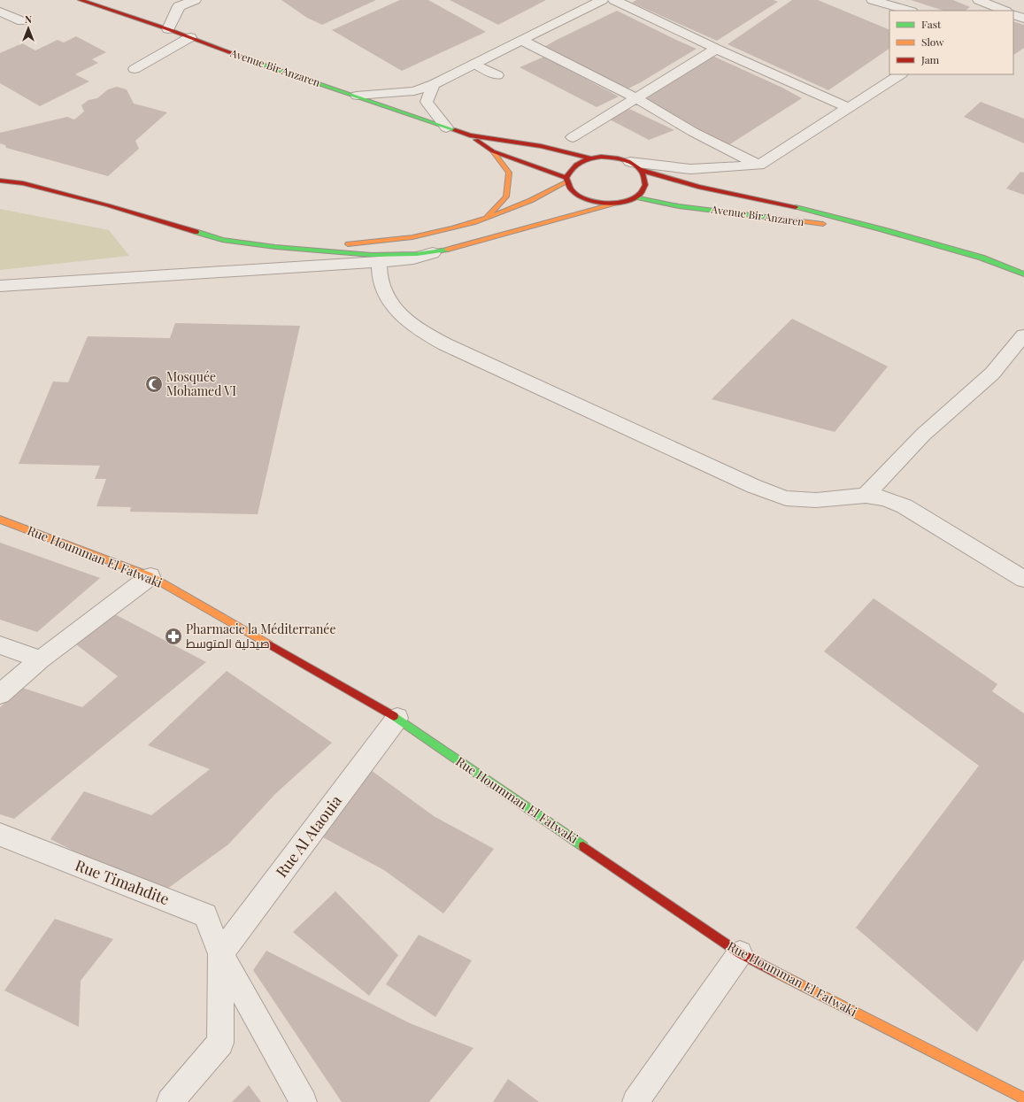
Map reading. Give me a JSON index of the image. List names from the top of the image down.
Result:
{
  "streets": {
    "street": [
      "Avenue Bir Anzaren",
      "Rue Houmman El Fatwaki",
      "Rue Al Ataouia",
      "Rue Timahdite"
    ]
  },
  "crossings": [
    ["Rue Houmman El Fatwaki", "Rue Al Ataouia"],
    ["Rue Al Ataouia", "Rue Timahdite"]
  ],
  "places": {
    "mosque": ["Mosquée Mohamed VI"],
    "pharmacy": ["Pharmacie la Méditerranée صيدلية المتوسط"]
  },
  "legend": ["Fast", "Slow", "Jam"],
  "north": "top"
}
